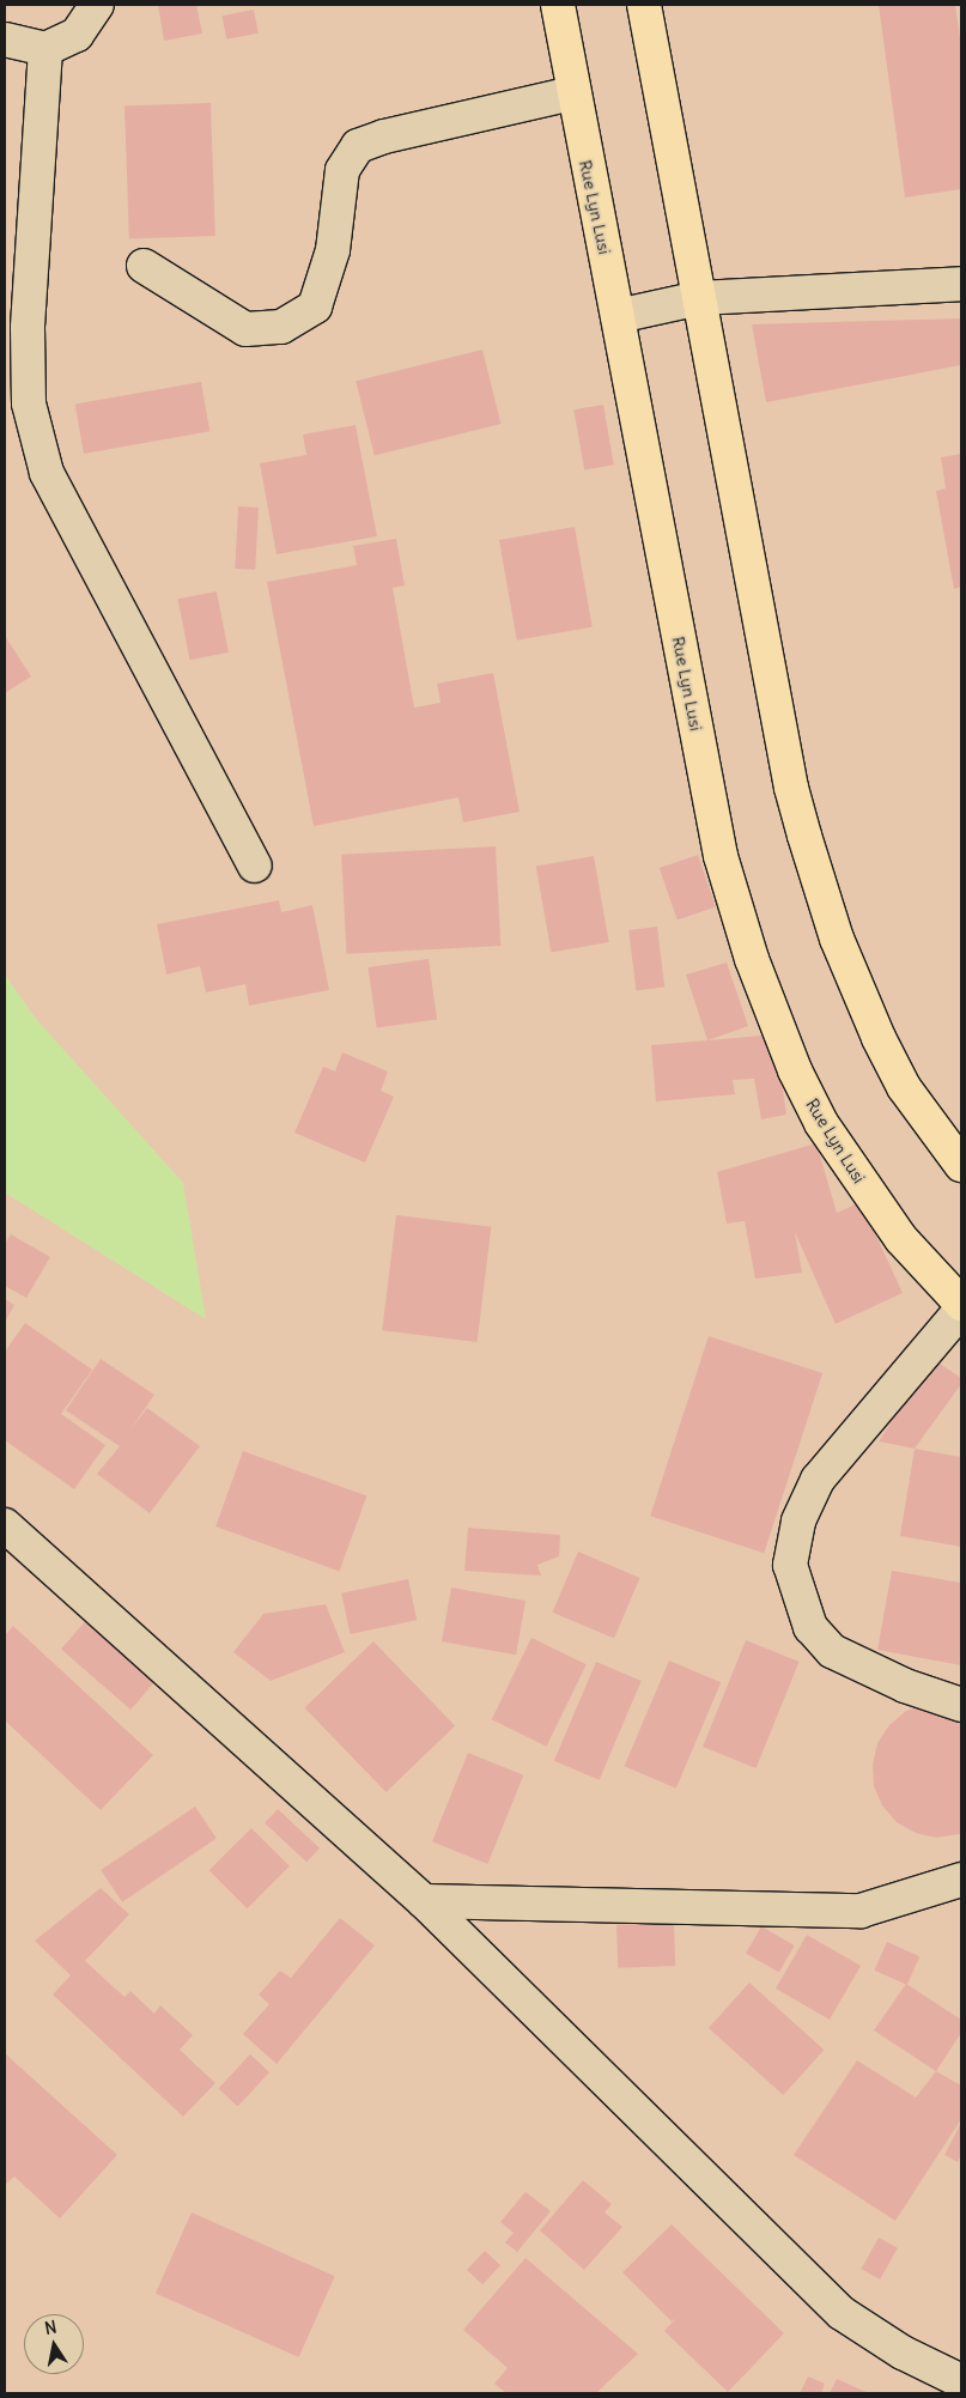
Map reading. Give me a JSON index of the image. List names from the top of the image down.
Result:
{
  "streets": {
    "main road": ["Rue Lyn Lusi"]
  },
  "north": "top"
}
